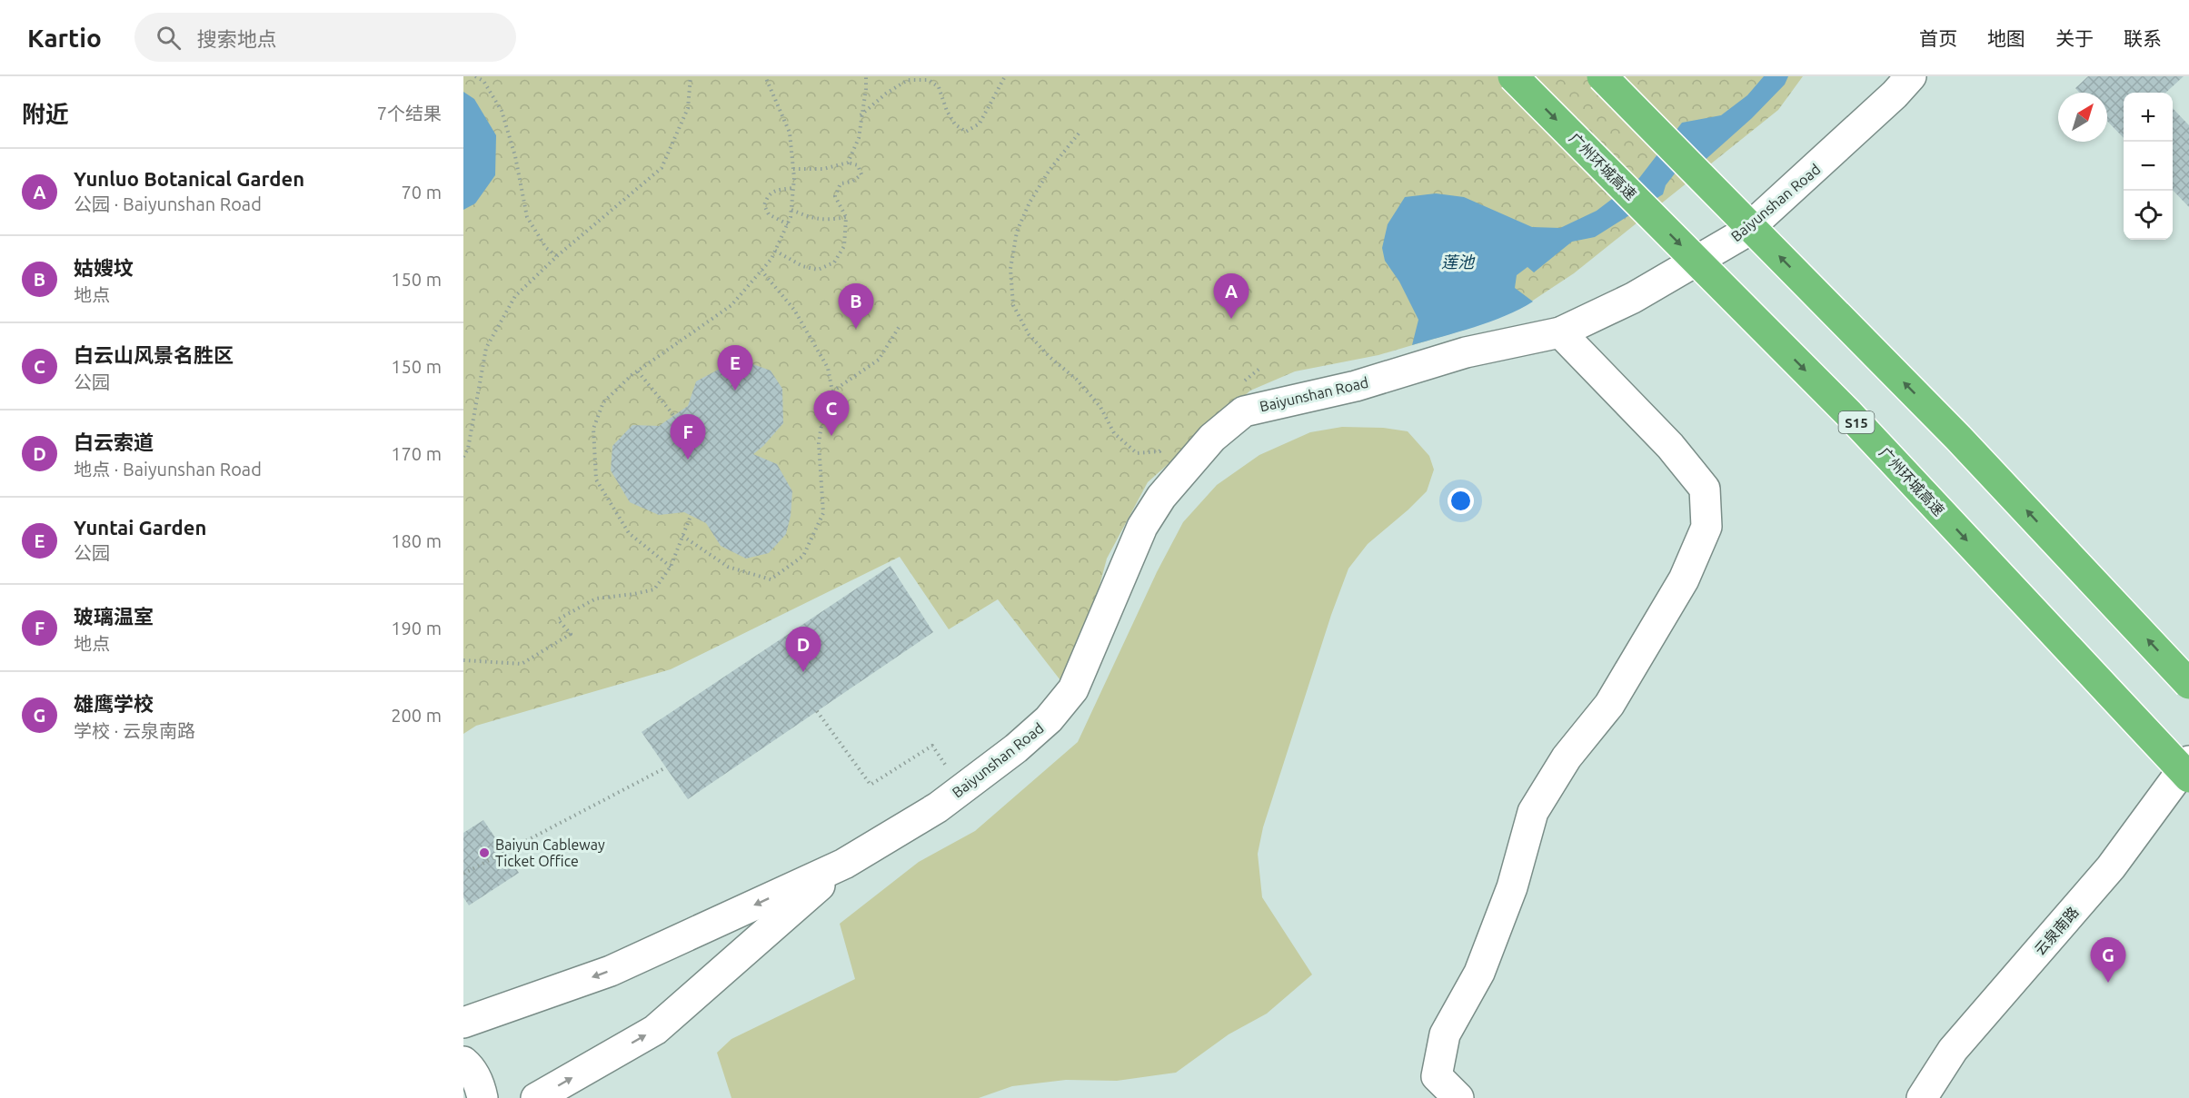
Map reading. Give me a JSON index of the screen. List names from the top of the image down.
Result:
{
  "streets": {
    "highway": ["广州环城高速", "S15"],
    "street": ["Baiyunshan Road", "云泉南路"]
  },
  "water": ["莲池"],
  "places": ["Baiyun Cableway Ticket Office"],
  "north": "top right",
  "page": {
    "header": "Kartio",
    "search": "搜索地点",
    "nav": [
      "首页",
      "地图",
      "关于",
      "联系"
    ],
    "heading": ["附近", "7个结果"],
    "map_buttons": ["+", "−"],
    "list": [
      {
        "mark": "A",
        "name": "Yunluo Botanical Garden",
        "note": "公园 · Baiyunshan Road",
        "value": "70 m"
      },
      {
        "mark": "B",
        "name": "姑嫂坟",
        "note": "地点",
        "value": "150 m"
      },
      {
        "mark": "C",
        "name": "白云山风景名胜区",
        "note": "公园",
        "value": "150 m"
      },
      {
        "mark": "D",
        "name": "白云索道",
        "note": "地点 · Baiyunshan Road",
        "value": "170 m"
      },
      {
        "mark": "E",
        "name": "Yuntai Garden",
        "note": "公园",
        "value": "180 m"
      },
      {
        "mark": "F",
        "name": "玻璃温室",
        "note": "地点",
        "value": "190 m"
      },
      {
        "mark": "G",
        "name": "雄鹰学校",
        "note": "学校 · 云泉南路",
        "value": "200 m"
      }
    ],
    "pins": [
      "A",
      "B",
      "E",
      "C",
      "F",
      "D",
      "G"
    ]
  }
}
